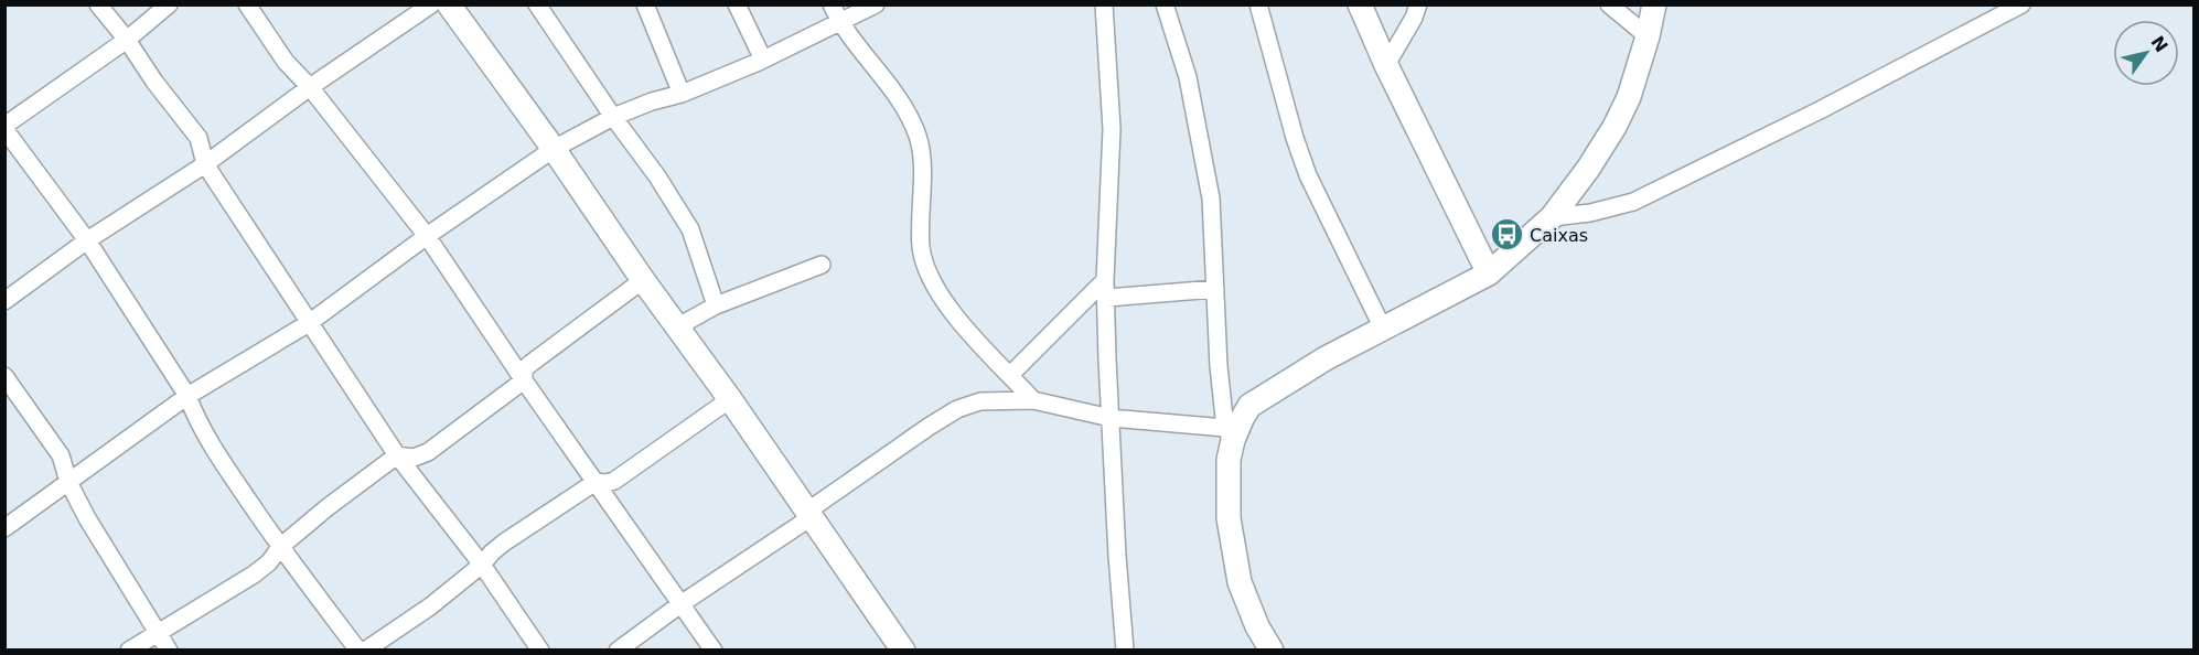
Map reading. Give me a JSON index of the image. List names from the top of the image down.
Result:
{
  "places": {
    "bus stop": ["Caixas"]
  },
  "north": "top right"
}
